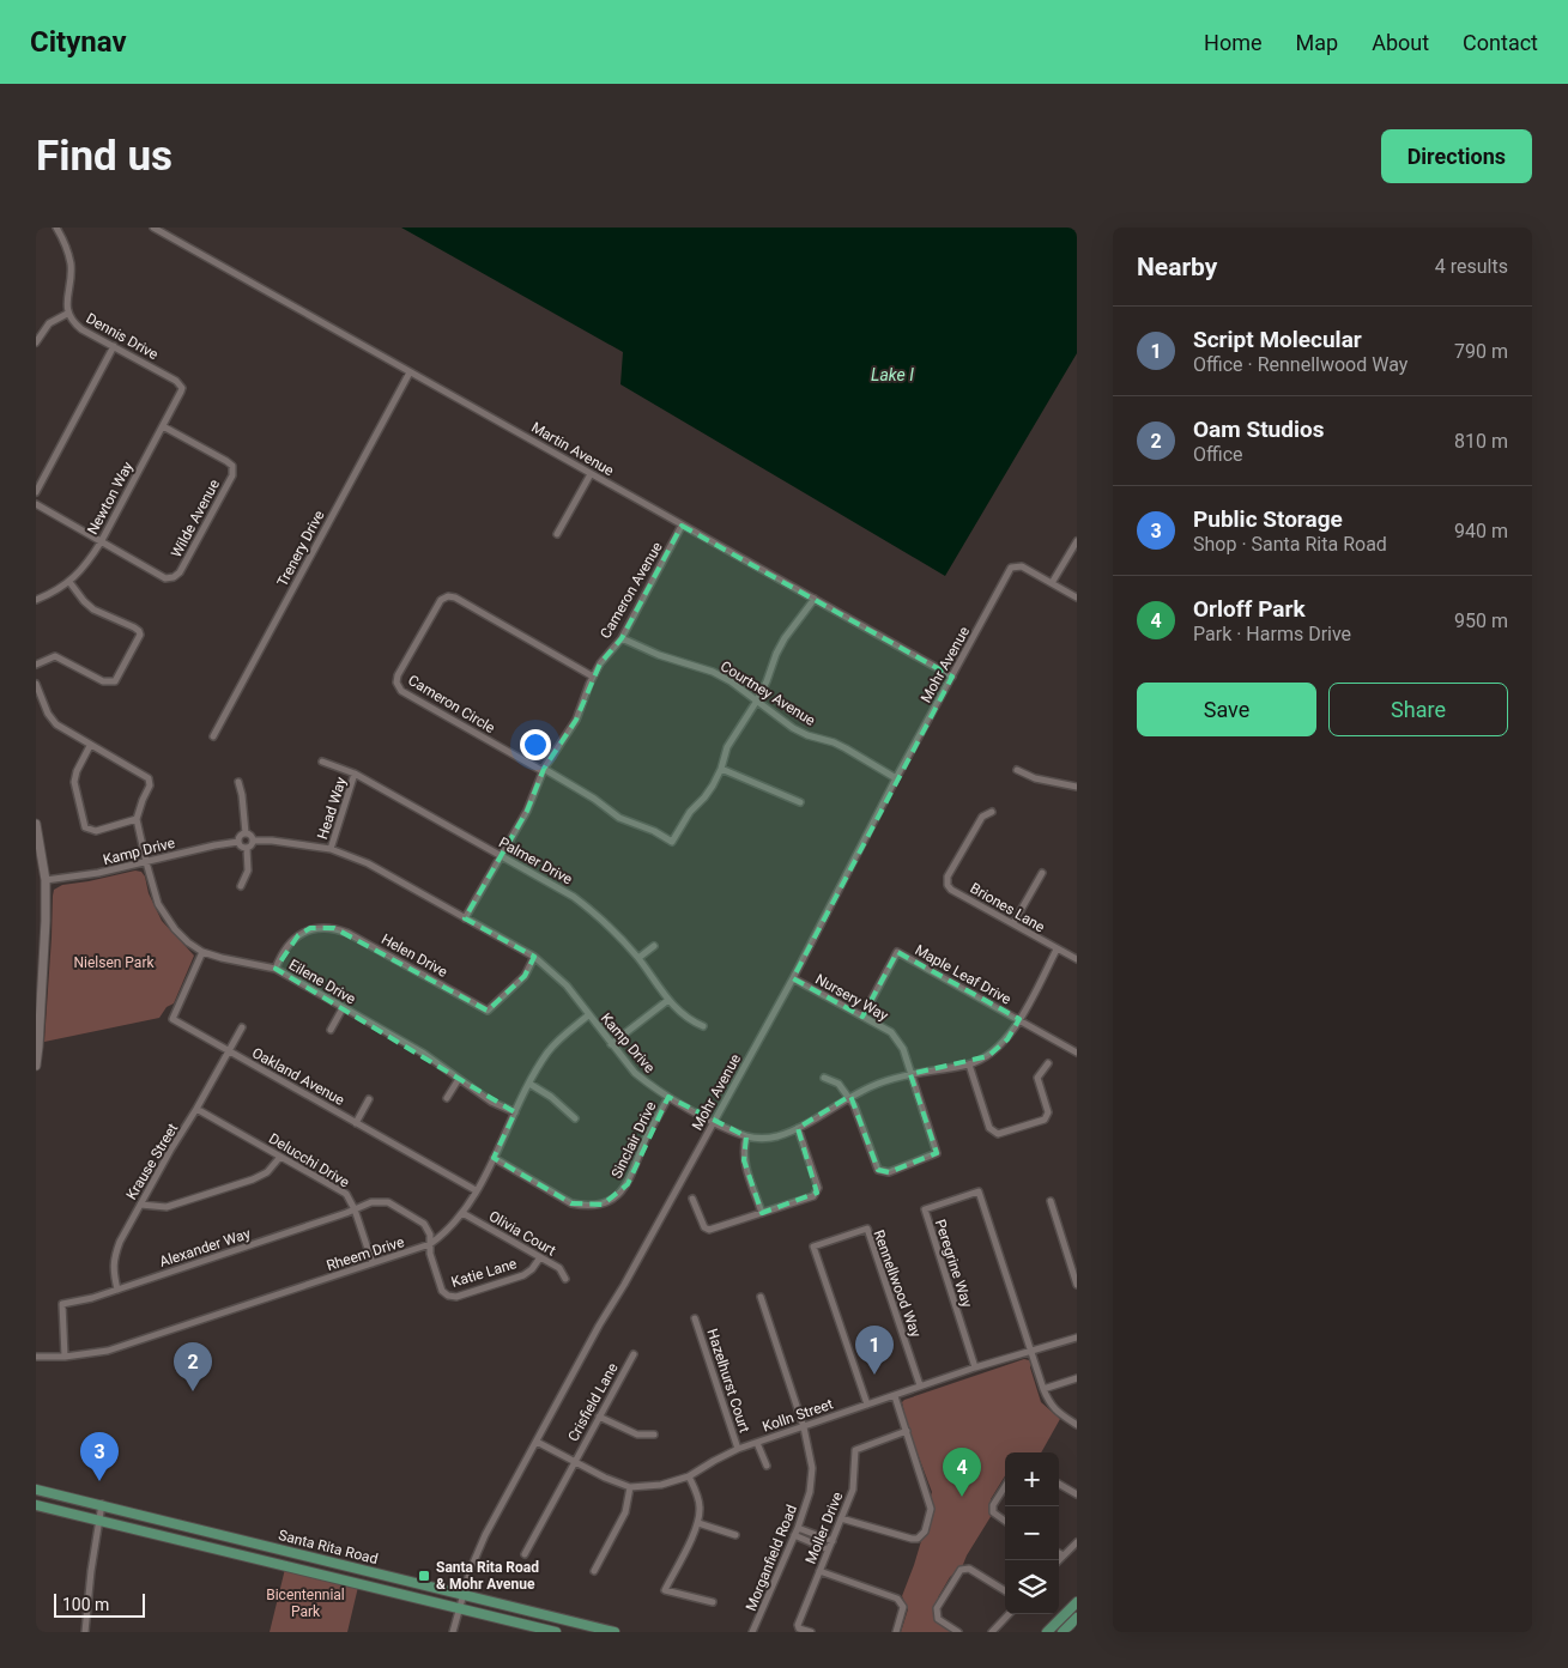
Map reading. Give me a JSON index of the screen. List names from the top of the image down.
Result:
{
  "streets": {
    "main road": ["Santa Rita Road"],
    "street": [
      "Dennis Drive",
      "Martin Avenue",
      "Newton Way",
      "Wilde Avenue",
      "Trenery Drive",
      "Cameron Avenue",
      "Mohr Avenue",
      "Courtney Avenue",
      "Cameron Circle",
      "Head Way",
      "Kamp Drive",
      "Palmer Drive",
      "Briones Lane",
      "Helen Drive",
      "Maple Leaf Drive",
      "Eilene Drive",
      "Nursery Way",
      "Oakland Avenue",
      "Sinclair Drive",
      "Delucchi Drive",
      "Krause Street",
      "Olivia Court",
      "Alexander Way",
      "Rheem Drive",
      "Peregrine Way",
      "Katie Lane",
      "Rennellwood Way",
      "Hazelhurst Court",
      "Crisfield Lane",
      "Kolln Street",
      "Moller Drive",
      "Morganfield Road"
    ]
  },
  "crossings": [
    ["Dennis Drive", "Newton Way"],
    ["Martin Avenue", "Trenery Drive"],
    ["Martin Avenue", "Cameron Avenue"],
    ["Martin Avenue", "Mohr Avenue"],
    ["Newton Way", "Wilde Avenue"],
    ["Cameron Avenue", "Courtney Avenue"],
    ["Cameron Avenue", "Cameron Circle"],
    ["Cameron Avenue", "Kamp Drive"],
    ["Cameron Avenue", "Palmer Drive"],
    ["Mohr Avenue", "Courtney Avenue"],
    ["Mohr Avenue", "Kamp Drive"],
    ["Mohr Avenue", "Nursery Way"],
    ["Mohr Avenue", "Kolln Street"],
    ["Mohr Avenue", "Santa Rita Road"],
    ["Head Way", "Kamp Drive"],
    ["Head Way", "Palmer Drive"],
    ["Kamp Drive", "Briones Lane"],
    ["Kamp Drive", "Helen Drive"],
    ["Kamp Drive", "Maple Leaf Drive"],
    ["Kamp Drive", "Eilene Drive"],
    ["Kamp Drive", "Nursery Way"],
    ["Kamp Drive", "Sinclair Drive"],
    ["Kamp Drive", "Rheem Drive"],
    ["Helen Drive", "Eilene Drive"],
    ["Maple Leaf Drive", "Nursery Way"],
    ["Eilene Drive", "Oakland Avenue"],
    ["Eilene Drive", "Rheem Drive"],
    ["Oakland Avenue", "Krause Street"],
    ["Oakland Avenue", "Rheem Drive"],
    ["Sinclair Drive", "Rheem Drive"],
    ["Delucchi Drive", "Krause Street"],
    ["Delucchi Drive", "Alexander Way"],
    ["Delucchi Drive", "Rheem Drive"],
    ["Krause Street", "Alexander Way"],
    ["Olivia Court", "Rheem Drive"],
    ["Olivia Court", "Katie Lane"],
    ["Alexander Way", "Rheem Drive"],
    ["Alexander Way", "Katie Lane"],
    ["Rheem Drive", "Katie Lane"],
    ["Peregrine Way", "Kolln Street"],
    ["Rennellwood Way", "Kolln Street"],
    ["Hazelhurst Court", "Kolln Street"],
    ["Crisfield Lane", "Kolln Street"],
    ["Kolln Street", "Morganfield Road"]
  ],
  "water": ["Lake I"],
  "parks": ["Nielsen Park", "Bicentennial Park"],
  "places": {
    "transit": ["Santa Rita Road & Mohr Avenue"]
  },
  "scale_bar": "100 m",
  "page": {
    "header": "Citynav",
    "nav": [
      "Home",
      "Map",
      "About",
      "Contact"
    ],
    "buttons": [
      "Directions",
      ["Save", "Share"]
    ],
    "title": "Find us",
    "heading": ["Nearby", "4 results"],
    "list": [
      {
        "mark": "1",
        "name": "Script Molecular",
        "note": "Office · Rennellwood Way",
        "value": "790 m"
      },
      {
        "mark": "2",
        "name": "Oam Studios",
        "note": "Office",
        "value": "810 m"
      },
      {
        "mark": "3",
        "name": "Public Storage",
        "note": "Shop · Santa Rita Road",
        "value": "940 m"
      },
      {
        "mark": "4",
        "name": "Orloff Park",
        "note": "Park · Harms Drive",
        "value": "950 m"
      }
    ],
    "pins": [
      "1",
      "2",
      "3",
      "4"
    ],
    "map_buttons": ["+", "−"],
    "scale": "100 m"
  }
}
